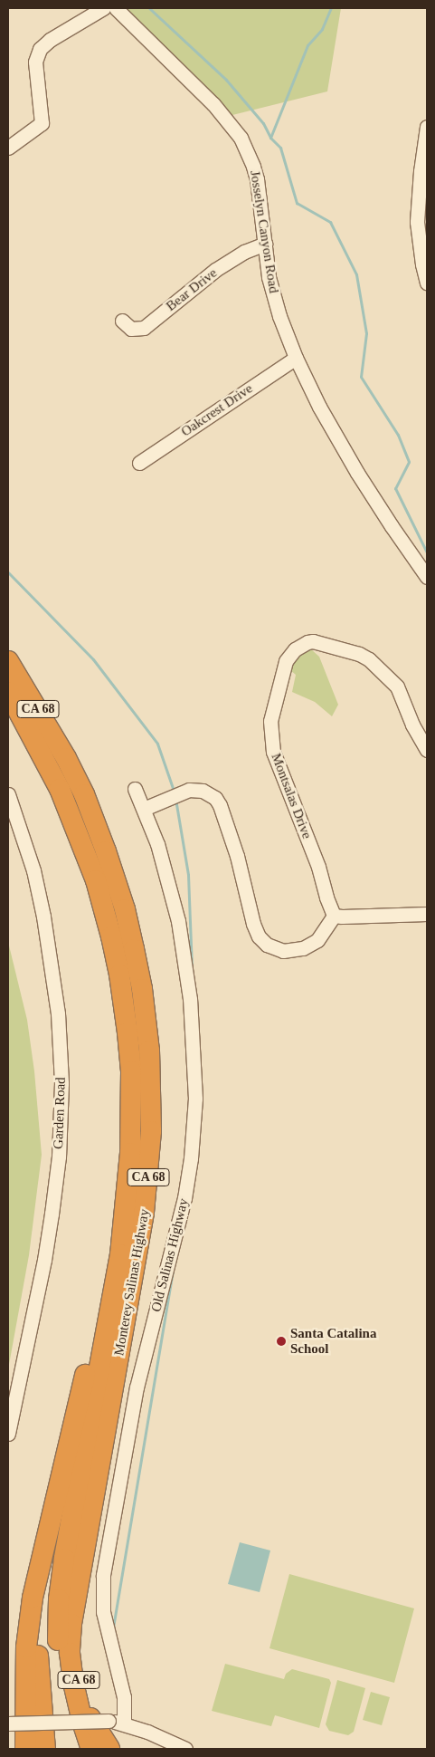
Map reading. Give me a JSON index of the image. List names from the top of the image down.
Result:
{
  "streets": {
    "highway": ["CA 68", "Monterey Salinas Highway"],
    "street": [
      "Josselyn Canyon Road",
      "Bear Drive",
      "Oakcrest Drive",
      "Montsalas Drive",
      "Garden Road",
      "Old Salinas Highway"
    ]
  },
  "crossings": [
    ["Josselyn Canyon Road", "Bear Drive"],
    ["Josselyn Canyon Road", "Oakcrest Drive"],
    ["CA 68", "Monterey Salinas Highway"]
  ],
  "places": ["Santa Catalina School"]
}
